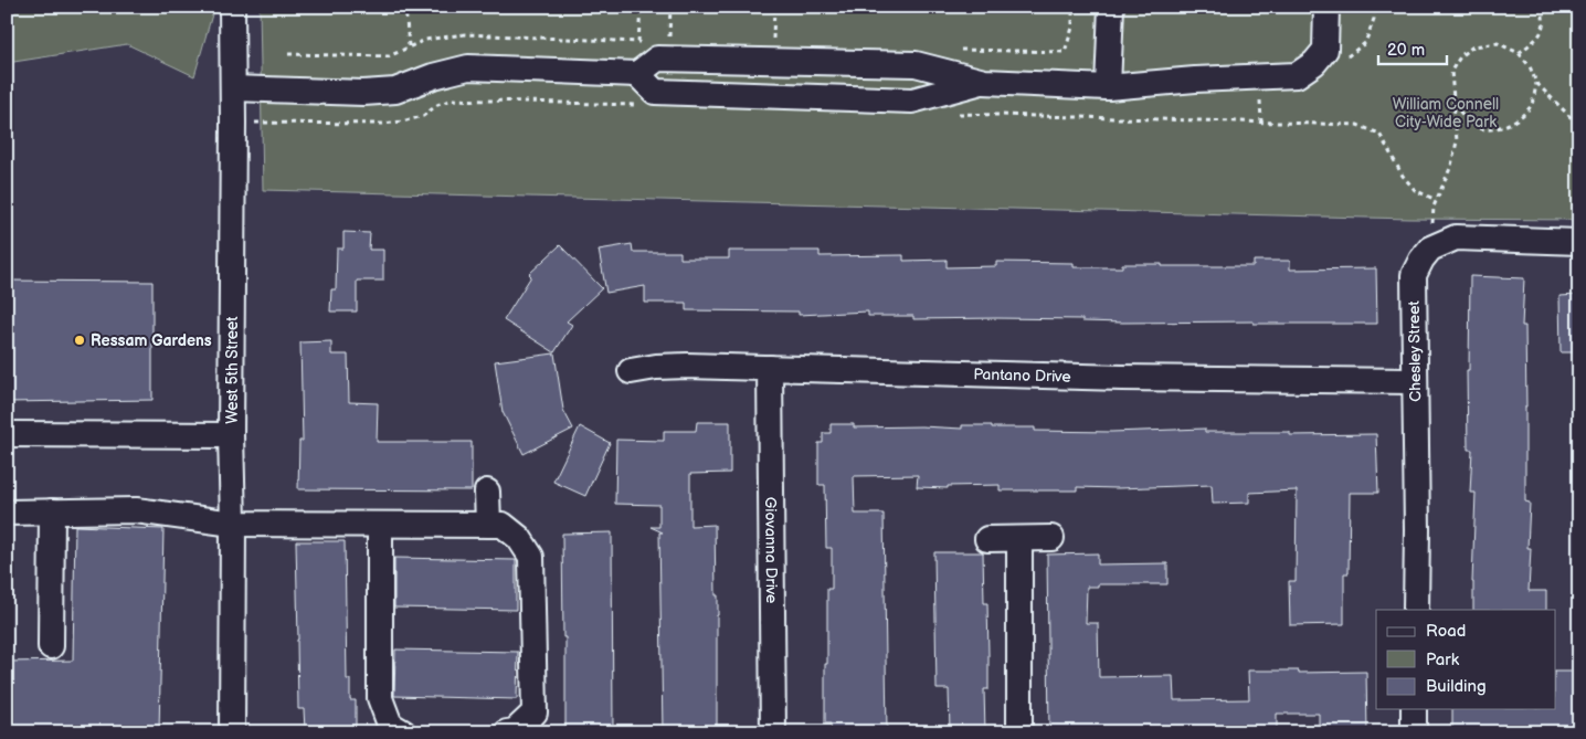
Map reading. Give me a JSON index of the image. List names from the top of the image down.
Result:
{
  "streets": {
    "street": [
      "Chesley Street",
      "West 5th Street",
      "Pantano Drive",
      "Giovanna Drive"
    ]
  },
  "crossings": [
    ["Chesley Street", "Pantano Drive"],
    ["Pantano Drive", "Giovanna Drive"]
  ],
  "parks": ["William Connell City-Wide Park"],
  "places": ["Ressam Gardens"],
  "legend": ["Road", "Park", "Building"],
  "scale_bar": "20 m"
}
